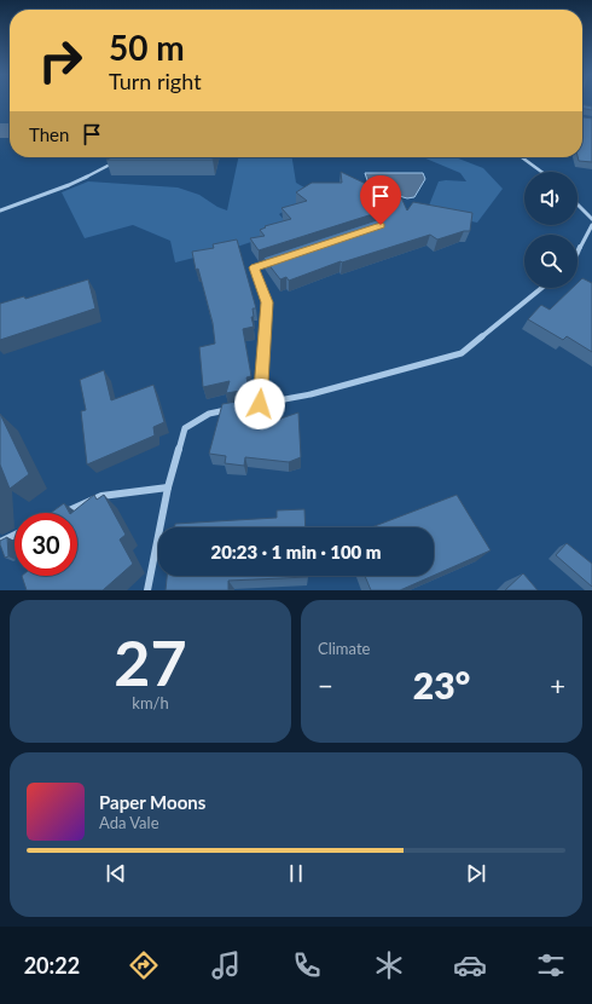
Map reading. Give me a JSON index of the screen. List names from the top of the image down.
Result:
{
  "page": {
    "turn": ["50 m", "Turn right"],
    "then": "Then",
    "limit": "30",
    "trip": "20:23 · 1 min · 100 m",
    "tile": [
      ["27", "km/h"],
      "Climate"
    ],
    "heat": ["−", "23°", "+"],
    "song": ["Paper Moons", "Ada Vale"],
    "tabs": "20:22"
  }
}
